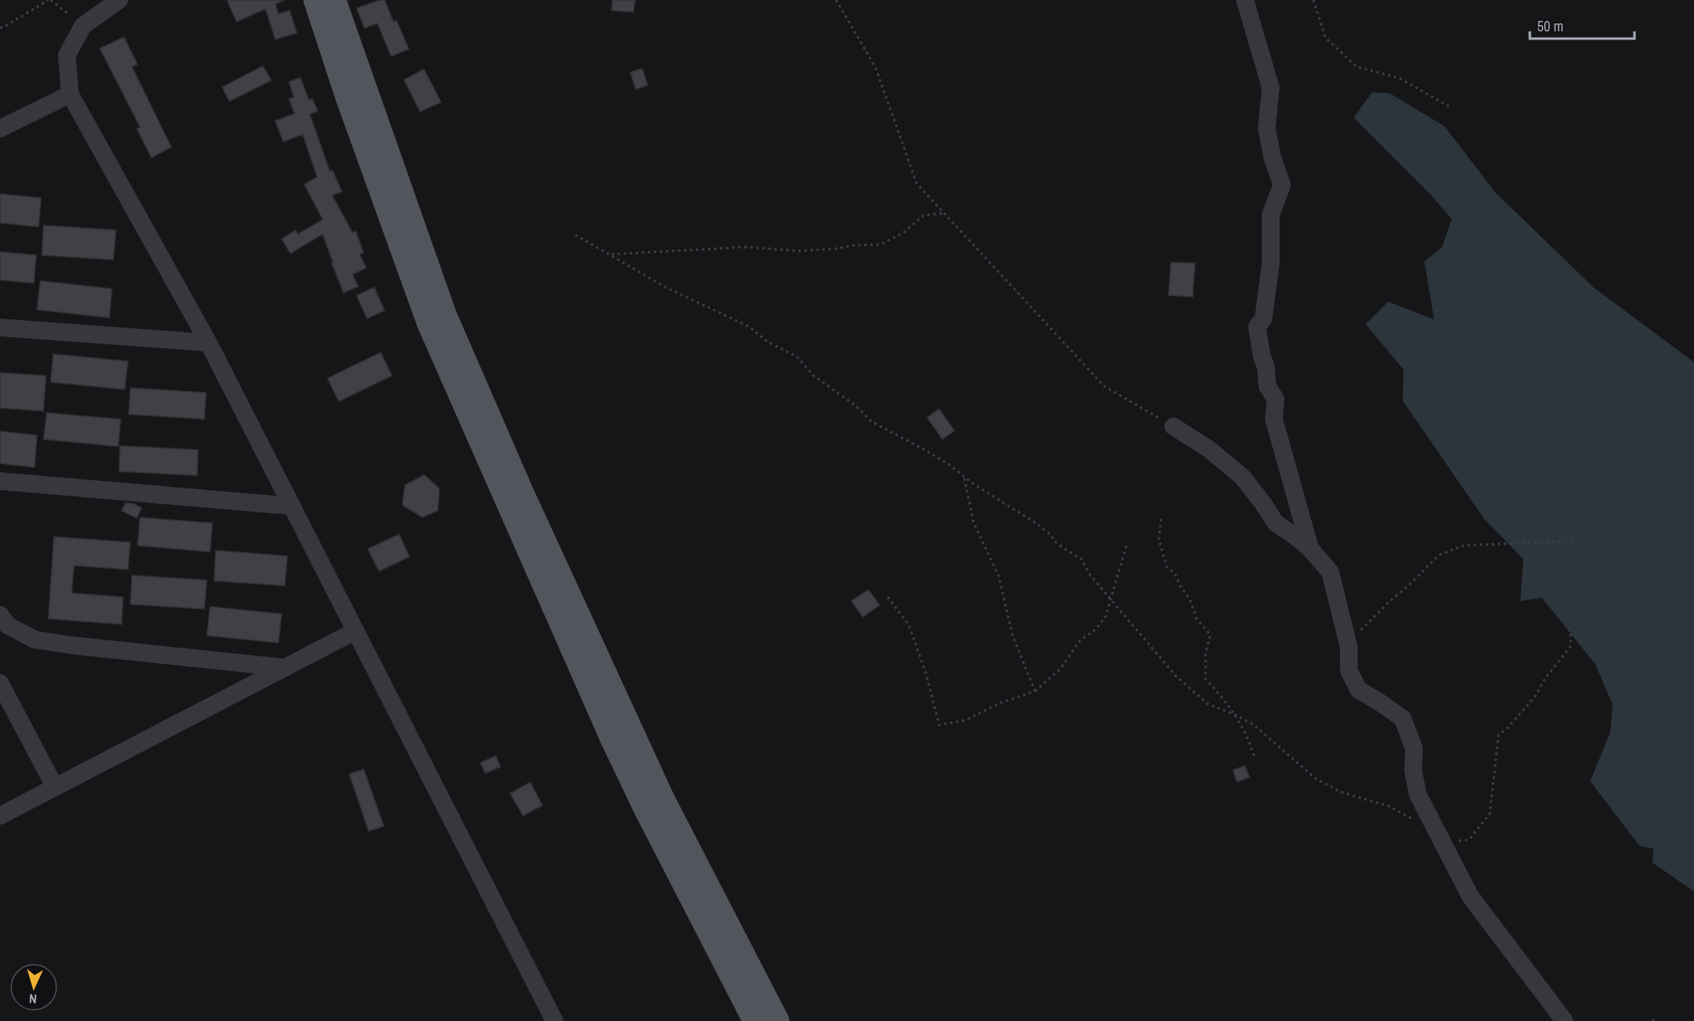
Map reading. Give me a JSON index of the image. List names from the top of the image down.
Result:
{
  "scale_bar": "50 m",
  "north": "bottom"
}
